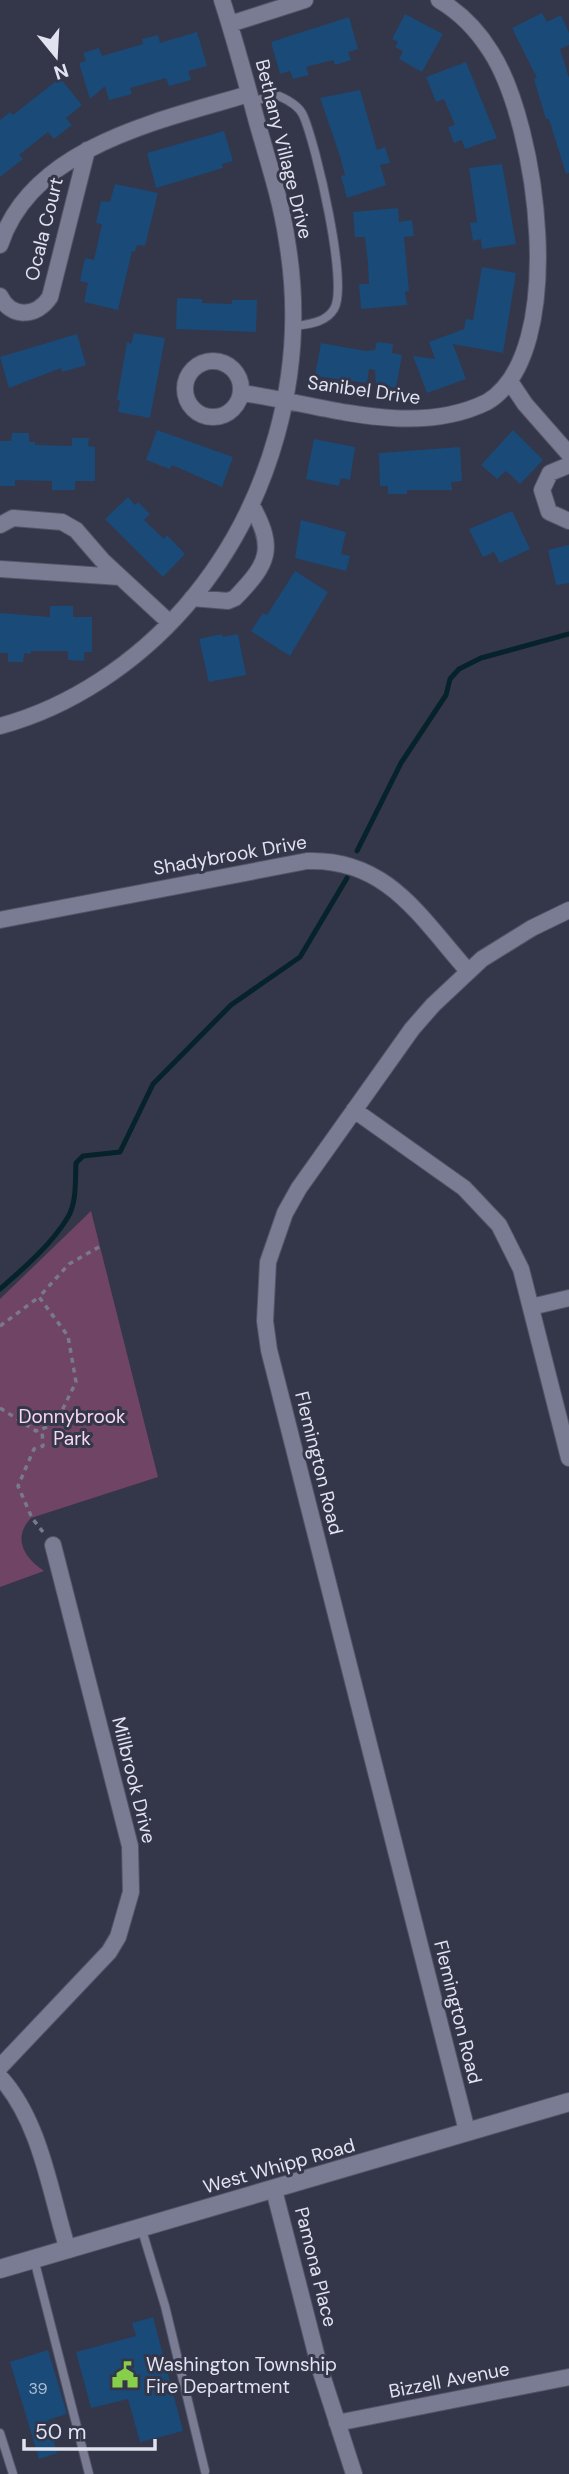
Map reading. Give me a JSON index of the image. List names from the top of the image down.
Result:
{
  "streets": {
    "street": [
      "Bethany Village Drive",
      "Ocala Court",
      "Sanibel Drive",
      "Shadybrook Drive",
      "Flemington Road",
      "Millbrook Drive",
      "West Whipp Road",
      "Pamona Place",
      "Bizzell Avenue"
    ]
  },
  "crossings": [
    ["Bethany Village Drive", "Ocala Court"],
    ["Bethany Village Drive", "Sanibel Drive"],
    ["Shadybrook Drive", "Flemington Road"],
    ["Flemington Road", "West Whipp Road"],
    ["West Whipp Road", "Pamona Place"],
    ["Pamona Place", "Bizzell Avenue"]
  ],
  "parks": ["Donnybrook Park"],
  "places": {
    "public building": ["Washington Township Fire Department"]
  },
  "house_numbers": ["39"],
  "scale_bar": "50 m",
  "north": "bottom"
}
